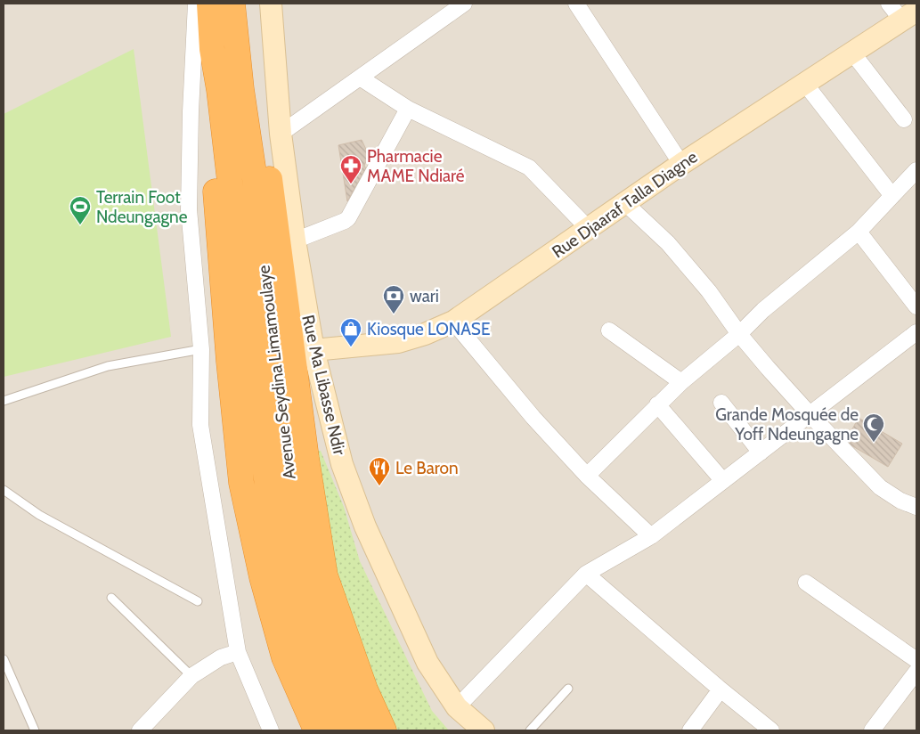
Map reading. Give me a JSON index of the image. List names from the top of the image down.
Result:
{
  "streets": {
    "highway": ["Avenue Seydina Limamoulaye"],
    "street": ["Rue Djaaraf Talla Diagne", "Rue Ma Libasse Ndir"]
  },
  "crossings": [
    ["Rue Djaaraf Talla Diagne", "Rue Ma Libasse Ndir"]
  ],
  "places": {
    "pharmacy": ["Pharmacie MAME Ndiaré"],
    "sports": ["Terrain Foot Ndeungagne"],
    "bank": ["wari"],
    "shop": ["Kiosque LONASE"],
    "mosque": ["Grande Mosquée de Yoff Ndeungagne"],
    "restaurant": ["Le Baron"]
  }
}
